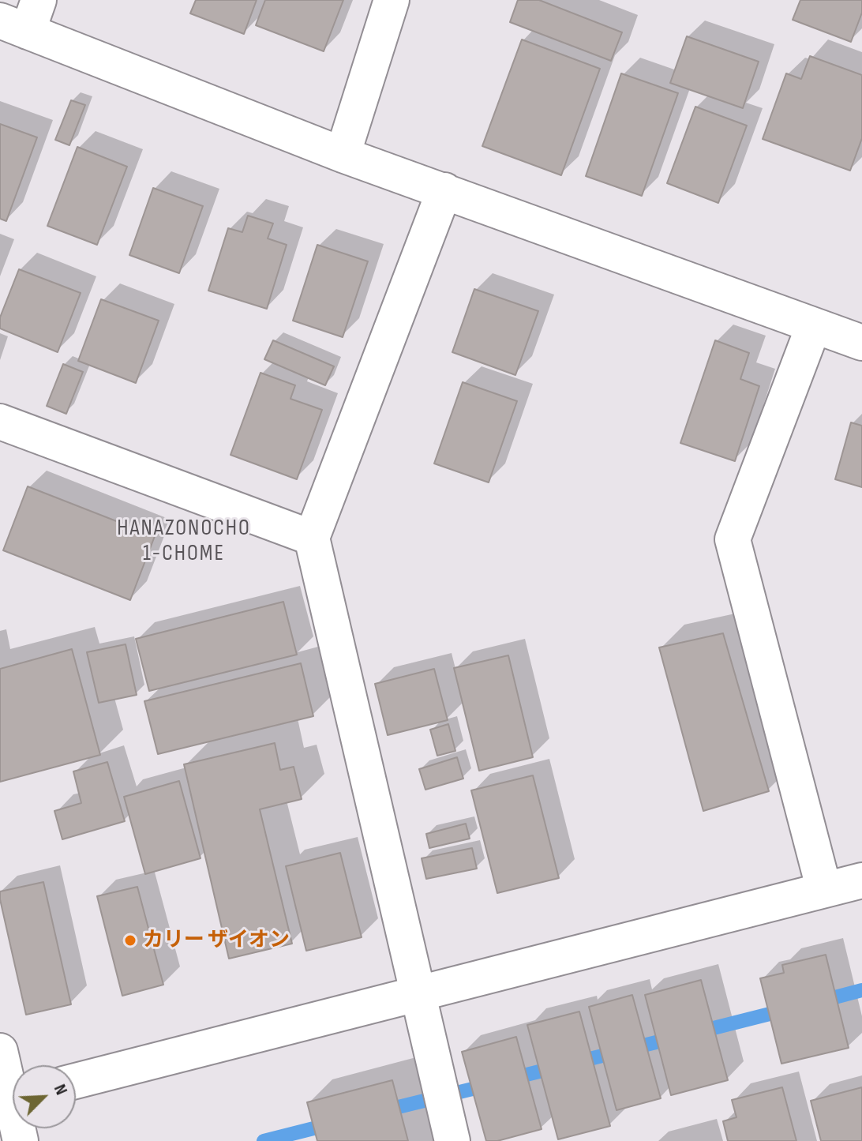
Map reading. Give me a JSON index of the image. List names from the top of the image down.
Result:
{
  "districts": ["HANAZONOCHO 1-CHOME"],
  "places": ["カリー ザイオン"],
  "north": "top right"
}
